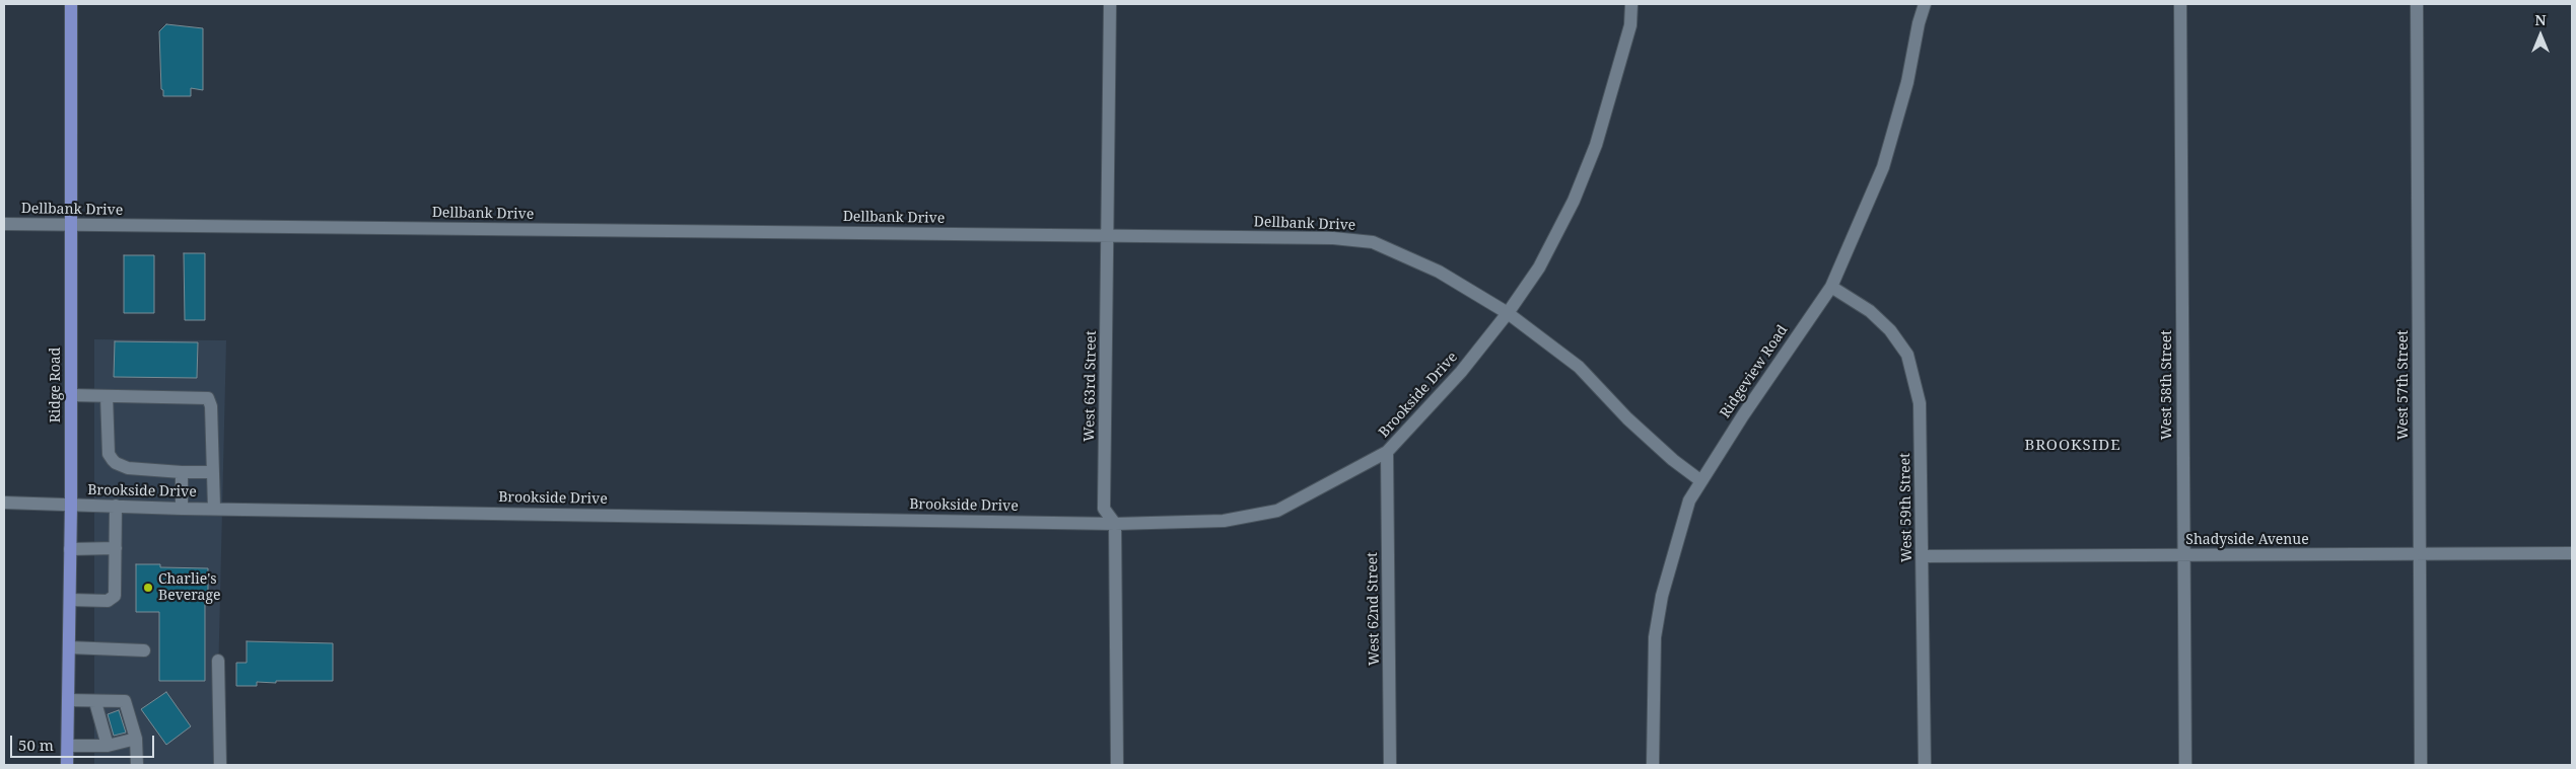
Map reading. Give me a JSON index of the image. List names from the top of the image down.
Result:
{
  "streets": {
    "main road": ["Ridge Road"],
    "street": [
      "Dellbank Drive",
      "Ridgeview Road",
      "West 58th Street",
      "West 57th Street",
      "West 63rd Street",
      "Brookside Drive",
      "West 59th Street",
      "Shadyside Avenue",
      "West 62nd Street"
    ]
  },
  "crossings": [
    ["Dellbank Drive", "Ridgeview Road"],
    ["Dellbank Drive", "Ridge Road"],
    ["Dellbank Drive", "West 63rd Street"],
    ["Dellbank Drive", "Brookside Drive"],
    ["Ridgeview Road", "West 59th Street"],
    ["Ridge Road", "Brookside Drive"],
    ["West 58th Street", "Shadyside Avenue"],
    ["West 57th Street", "Shadyside Avenue"],
    ["West 63rd Street", "Brookside Drive"],
    ["Brookside Drive", "West 62nd Street"],
    ["West 59th Street", "Shadyside Avenue"]
  ],
  "districts": ["BROOKSIDE"],
  "places": ["Charlie's Beverage"],
  "scale_bar": "50 m",
  "north": "top"
}
